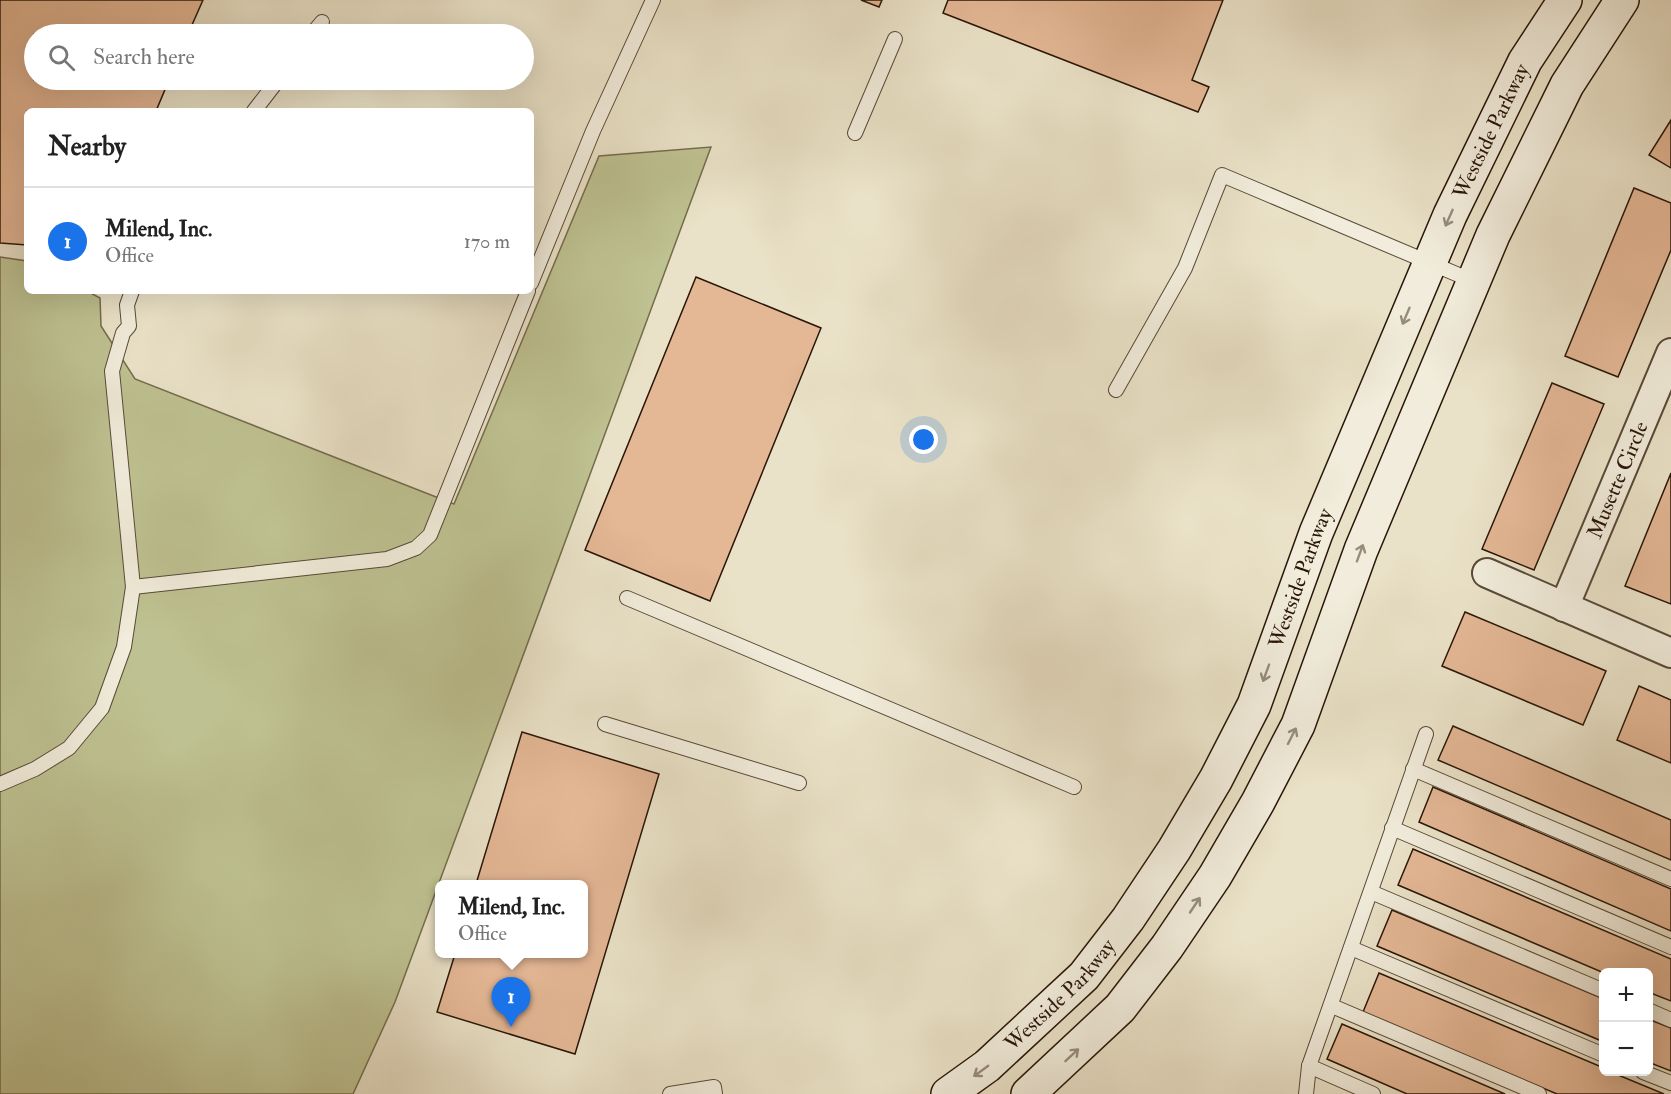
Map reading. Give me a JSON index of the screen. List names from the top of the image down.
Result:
{
  "streets": {
    "main road": ["Westside Parkway"],
    "street": ["Musette Circle"]
  },
  "page": {
    "search": "Search here",
    "heading": "Nearby",
    "list": [
      {
        "mark": "1",
        "name": "Milend, Inc.",
        "note": "Office",
        "value": "170 m"
      }
    ],
    "popup": ["Milend, Inc.", "Office"],
    "map_buttons": ["+", "−"],
    "pins": "1"
  }
}
